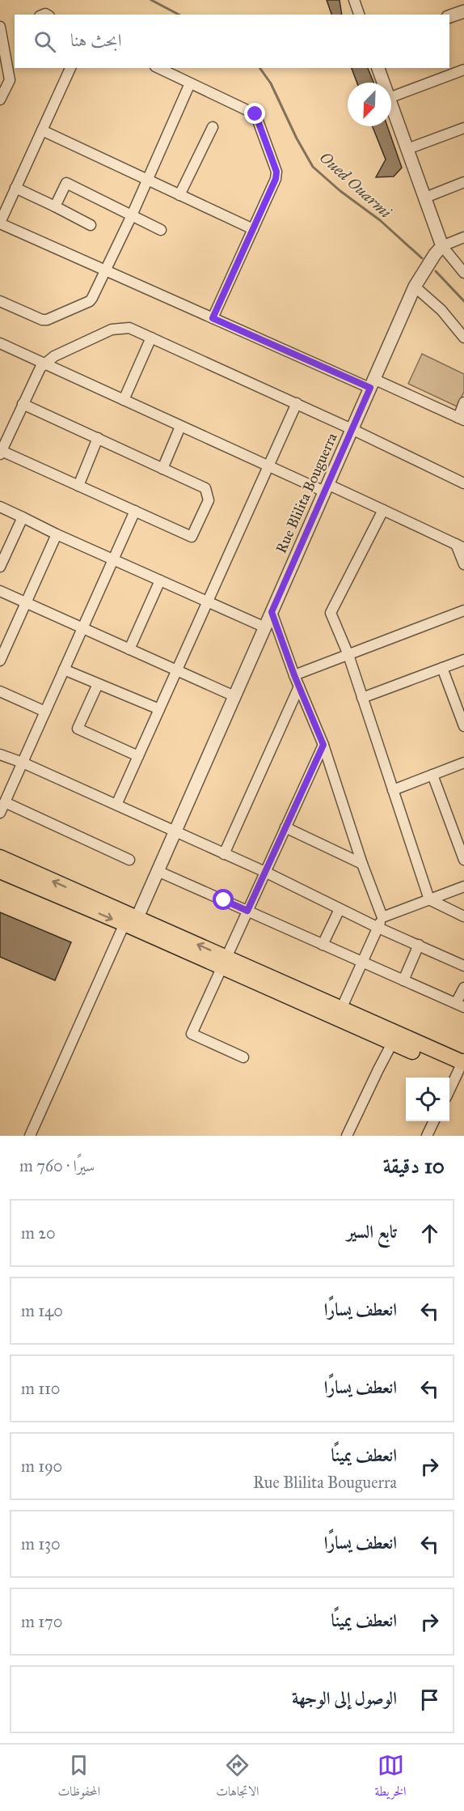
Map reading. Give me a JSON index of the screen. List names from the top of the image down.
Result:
{
  "streets": {
    "street": ["Rue Blilita Bouguerra"]
  },
  "water": ["Oued Ouarmi"],
  "north": "bottom left",
  "page": {
    "search": "ابحث هنا",
    "heading": ["10 دقيقة", "سيرًا · 760 m"],
    "list": [
      ["تابع السير", "20 m"],
      ["انعطف يسارًا", "140 m"],
      ["انعطف يسارًا", "110 m"],
      ["انعطف يمينًا", "Rue Blilita Bouguerra", "190 m"],
      ["انعطف يسارًا", "130 m"],
      ["انعطف يمينًا", "170 m"],
      "الوصول إلى الوجهة"
    ],
    "nav": ["الخريطة", "الاتجاهات", "المحفوظات"]
  }
}
